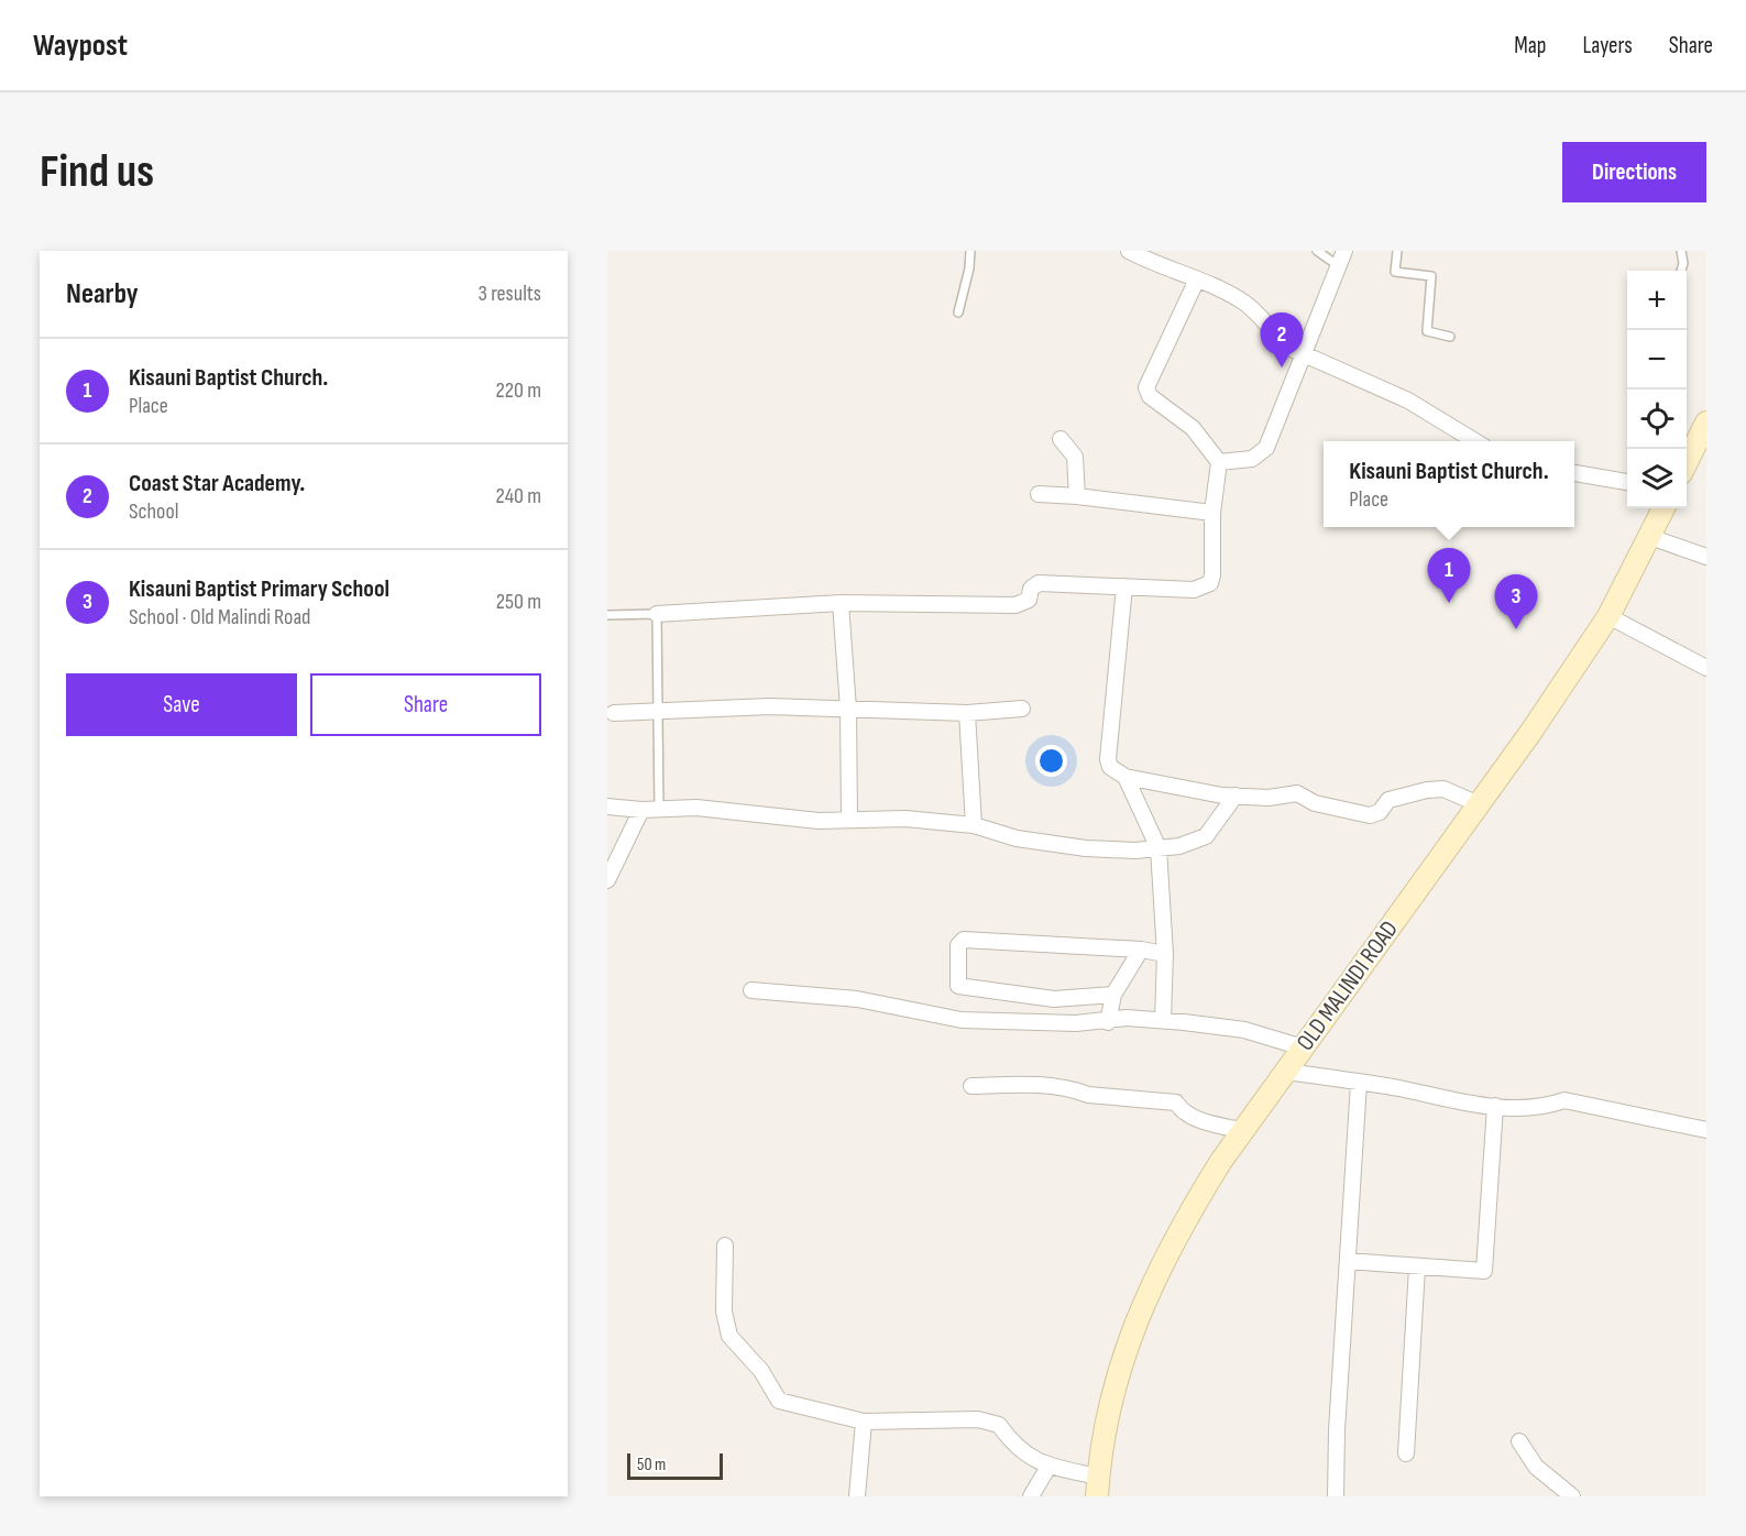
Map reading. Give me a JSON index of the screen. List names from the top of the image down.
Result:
{
  "streets": {
    "main road": ["OLD MALINDI ROAD"]
  },
  "scale_bar": "50 m",
  "page": {
    "header": "Waypost",
    "nav": ["Map", "Layers", "Share"],
    "buttons": [
      "Directions",
      ["Save", "Share"]
    ],
    "title": "Find us",
    "heading": ["Nearby", "3 results"],
    "map_buttons": ["+", "−"],
    "pins": ["2", "1", "3"],
    "list": [
      {
        "mark": "1",
        "name": "Kisauni Baptist Church.",
        "note": "Place",
        "value": "220 m"
      },
      {
        "mark": "2",
        "name": "Coast Star Academy.",
        "note": "School",
        "value": "240 m"
      },
      {
        "mark": "3",
        "name": "Kisauni Baptist Primary School",
        "note": "School · Old Malindi Road",
        "value": "250 m"
      }
    ],
    "popup": ["Kisauni Baptist Church.", "Place"],
    "scale": "50 m"
  }
}
